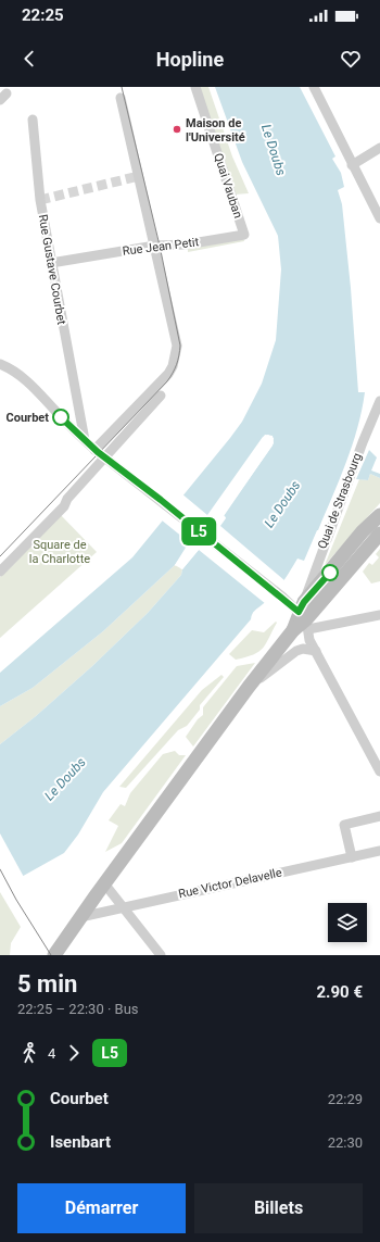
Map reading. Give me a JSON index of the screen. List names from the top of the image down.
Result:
{
  "streets": {
    "street": [
      "Quai Vauban",
      "Rue Jean Petit",
      "Rue Gustave Courbet",
      "Quai de Strasbourg",
      "Rue Victor Delavelle"
    ]
  },
  "crossings": [
    ["Quai Vauban", "Rue Jean Petit"],
    ["Rue Jean Petit", "Rue Gustave Courbet"]
  ],
  "water": ["Le Doubs"],
  "parks": ["Square de la Charlotte"],
  "places": ["Maison de l'Université", "Courbet"],
  "lines": ["bus line L5"],
  "page": {
    "status": "22:25",
    "header": "Hopline",
    "on_map": "L5",
    "heading": ["5 min", "22:25 – 22:30 · Bus", "2.90 €"],
    "legs": ["4", "L5"],
    "list": [
      {
        "name": "Courbet",
        "value": "22:29"
      },
      {
        "name": "Isenbart",
        "value": "22:30"
      }
    ],
    "buttons": ["Démarrer", "Billets"]
  }
}
